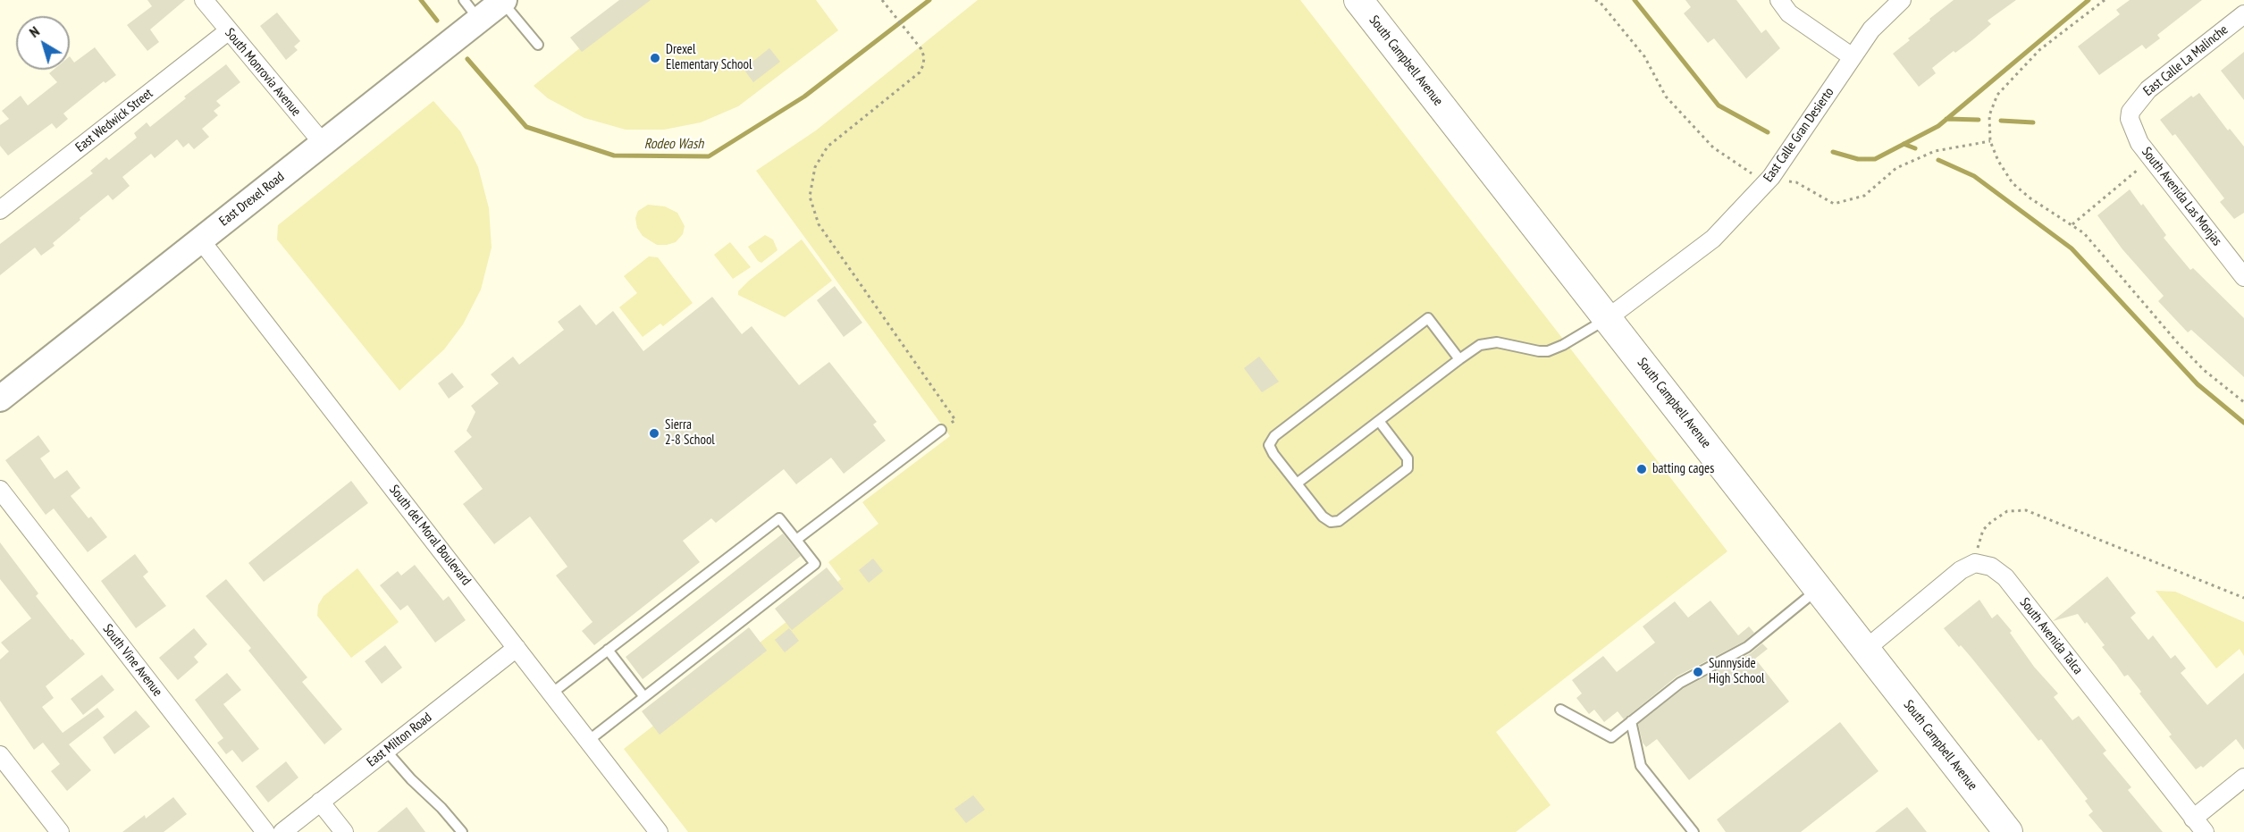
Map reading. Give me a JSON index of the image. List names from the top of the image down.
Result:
{
  "streets": {
    "main road": ["South Campbell Avenue"],
    "street": [
      "East Calle La Malinche",
      "South Monrovia Avenue",
      "East Wedwick Street",
      "East Calle Gran Desierto",
      "South Avenida Las Monjas",
      "East Drexel Road",
      "South del Moral Boulevard",
      "South Avenida Talca",
      "South Vine Avenue",
      "East Milton Road"
    ]
  },
  "crossings": [
    ["South Campbell Avenue", "East Calle Gran Desierto"],
    ["East Calle La Malinche", "South Avenida Las Monjas"],
    ["South Monrovia Avenue", "East Wedwick Street"],
    ["South Monrovia Avenue", "East Drexel Road"],
    ["East Drexel Road", "South del Moral Boulevard"],
    ["South del Moral Boulevard", "East Milton Road"]
  ],
  "water": ["Rodeo Wash"],
  "places": [
    "Drexel Elementary School",
    "Sierra 2-8 School",
    "batting cages",
    "Sunnyside High School"
  ],
  "north": "top left"
}
